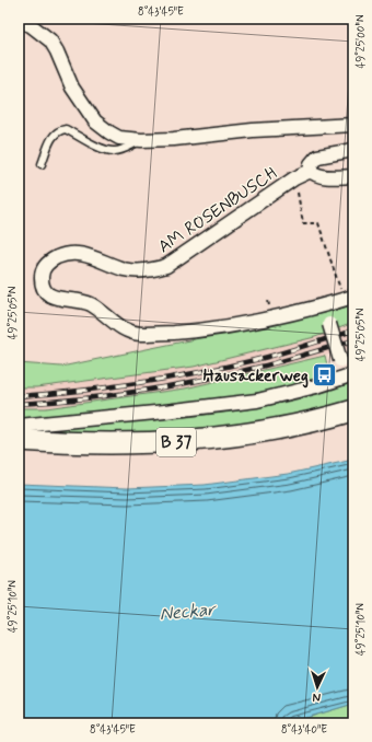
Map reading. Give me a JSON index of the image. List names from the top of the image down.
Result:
{
  "streets": {
    "main road": ["B 37"],
    "street": ["AM ROSENBUSCH"]
  },
  "water": ["Neckar"],
  "places": {
    "bus stop": ["Hausackerweg"]
  },
  "north": "bottom",
  "coordinates": [
    "8°43'45\"E",
    "49°25'00\"N",
    "49°25'05\"N",
    "49°25'10\"N",
    "8°43'40\"E"
  ]
}
